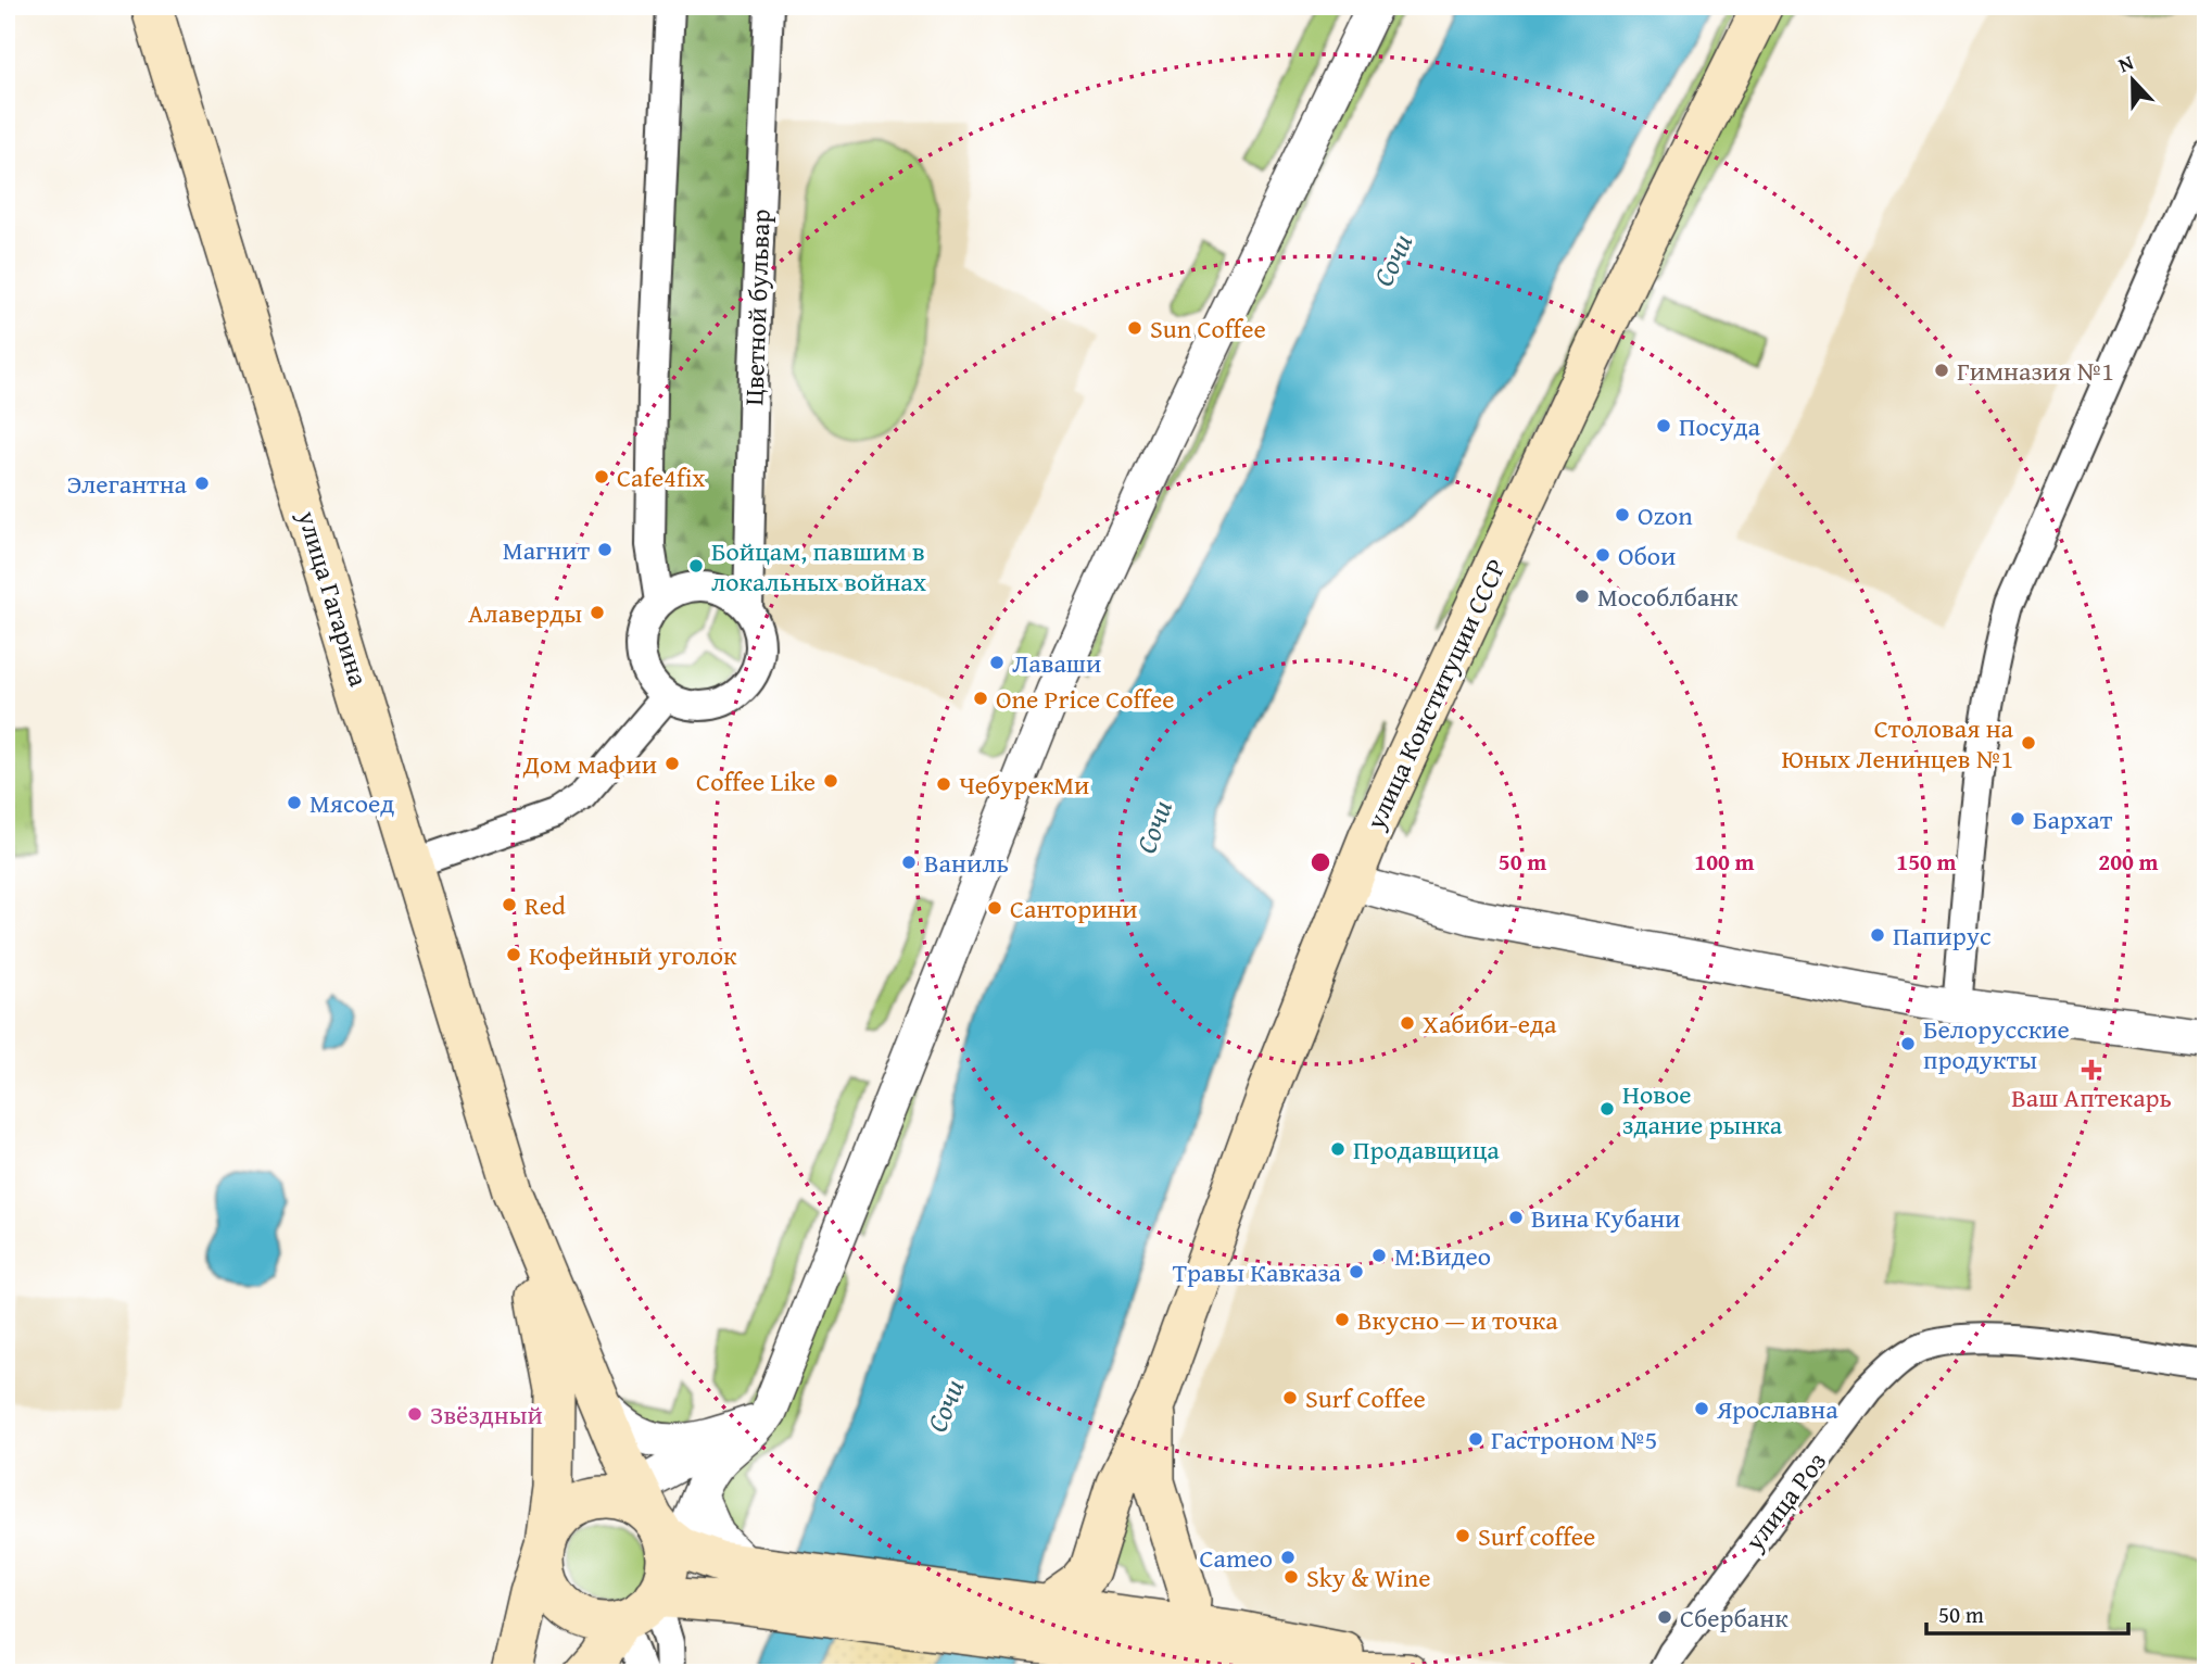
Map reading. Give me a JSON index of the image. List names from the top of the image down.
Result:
{
  "streets": {
    "main road": ["улица Гагарина", "улица Конституции СССР"],
    "street": ["Цветной бульвар", "улица Роз"]
  },
  "water": ["Сочи"],
  "places": {
    "other": [
      "Sun Coffee",
      "Гимназия №1",
      "Посуда",
      "Cafe4fix",
      "Элегантна",
      "Ozon",
      "Магнит",
      "Обои",
      "Бойцам, павшим в локальных войнах",
      "Мособлбанк",
      "Алаверды",
      "Лаваши",
      "One Price Coffee",
      "Столовая на Юных Ленинцев №1",
      "Дом мафии",
      "Coffee Like",
      "ЧебурекМи",
      "Мясоед",
      "Бархат",
      "Ваниль",
      "Red",
      "Санторини",
      "Папирус",
      "Кофейный уголок",
      "Хабиби-еда",
      "Белорусские продукты",
      "Новое здание рынка",
      "Продавщица",
      "Вина Кубани",
      "М.Видео",
      "Травы Кавказа",
      "Вкусно — и точка",
      "Surf Coffee",
      "Ярославна",
      "Звёздный",
      "Гастроном №5",
      "Surf coffee",
      "Cameo",
      "Sky & Wine",
      "Сбербанк"
    ],
    "health": ["Ваш Аптекарь"]
  },
  "scale_bar": "50 m",
  "north": "top",
  "rings": [
    "50 m",
    "100 m",
    "150 m",
    "200 m"
  ]
}
